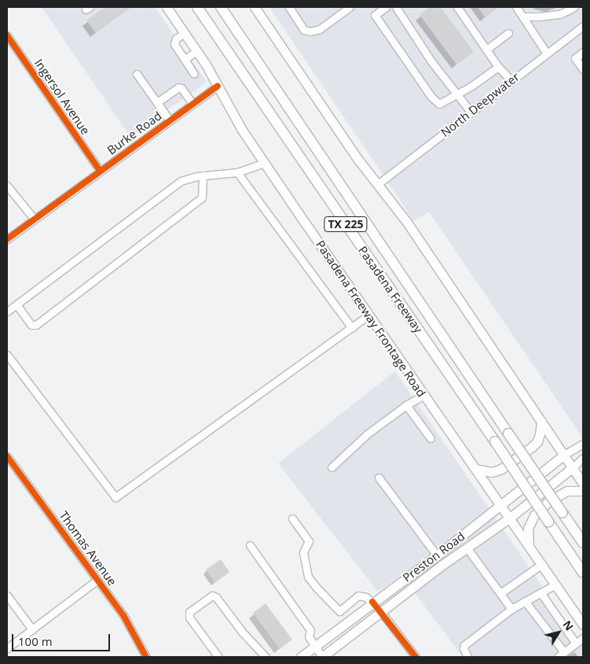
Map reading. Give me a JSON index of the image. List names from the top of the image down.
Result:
{
  "streets": {
    "highway": ["TX 225", "Pasadena Freeway"],
    "main road": ["Pasadena Freeway Frontage Road", "Preston Road"],
    "street": [
      "Ingersol Avenue",
      "North Deepwater",
      "Burke Road",
      "Thomas Avenue"
    ]
  },
  "crossings": [
    ["Ingersol Avenue", "Burke Road"],
    ["Burke Road", "Pasadena Freeway Frontage Road"],
    ["Pasadena Freeway Frontage Road", "Preston Road"]
  ],
  "scale_bar": "100 m",
  "north": "top right"
}
